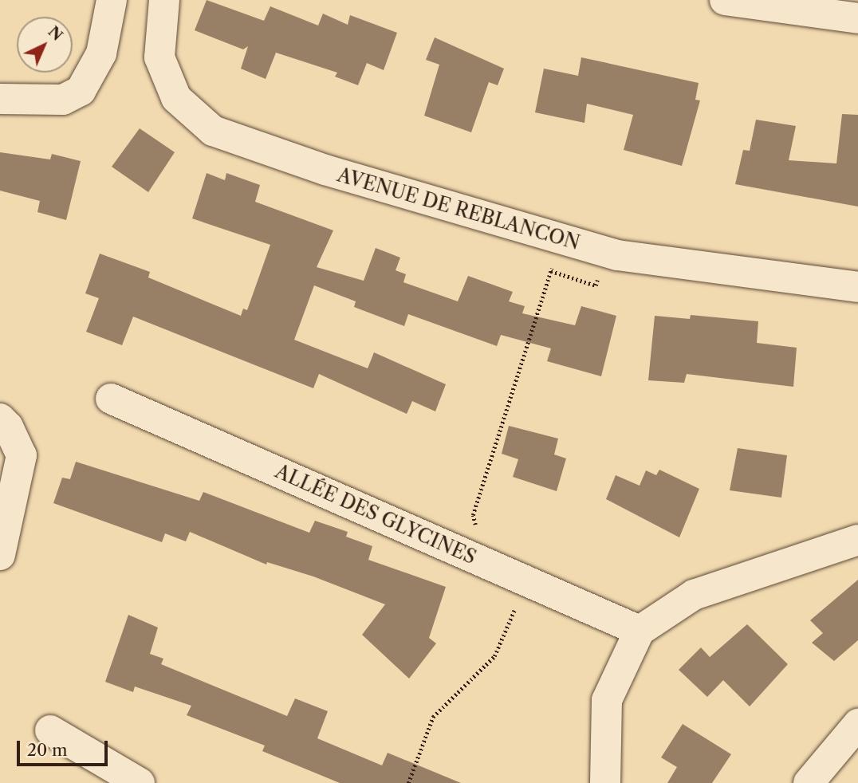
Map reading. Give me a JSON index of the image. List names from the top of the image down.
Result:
{
  "streets": {
    "street": ["AVENUE DE REBLANCON", "ALLÉE DES GLYCINES"]
  },
  "scale_bar": "20 m",
  "north": "top right"
}
